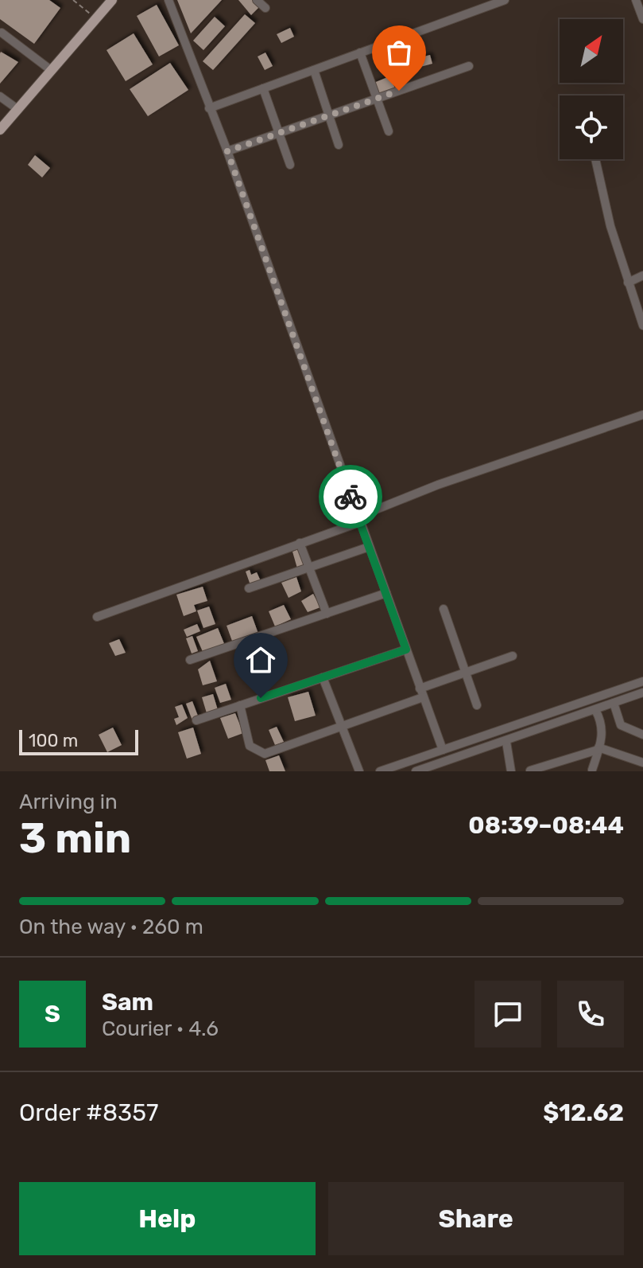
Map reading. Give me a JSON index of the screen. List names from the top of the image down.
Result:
{
  "scale_bar": "100 m",
  "north": "top right",
  "page": {
    "scale": "100 m",
    "heading": ["3 min", "Arriving in", "08:39–08:44"],
    "panel": [
      "Sam",
      "Courier · 4.6",
      "Order #8357",
      "$12.62"
    ],
    "bar": "On the way · 260 m",
    "round": "S",
    "buttons": ["Help", "Share"]
  }
}
